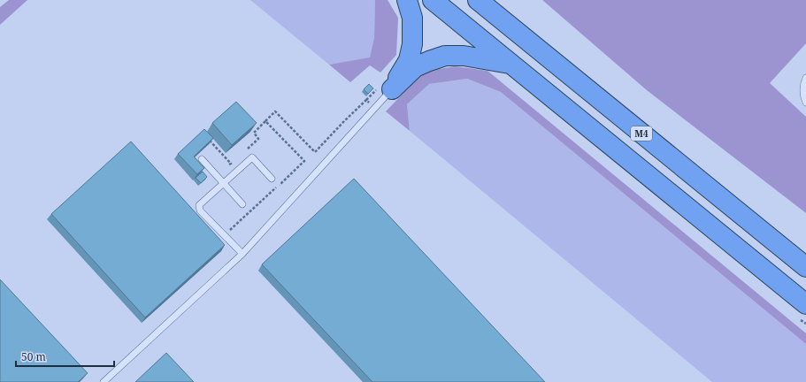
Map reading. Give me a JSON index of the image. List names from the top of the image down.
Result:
{
  "streets": {
    "highway": ["М4"]
  },
  "scale_bar": "50 m"
}
